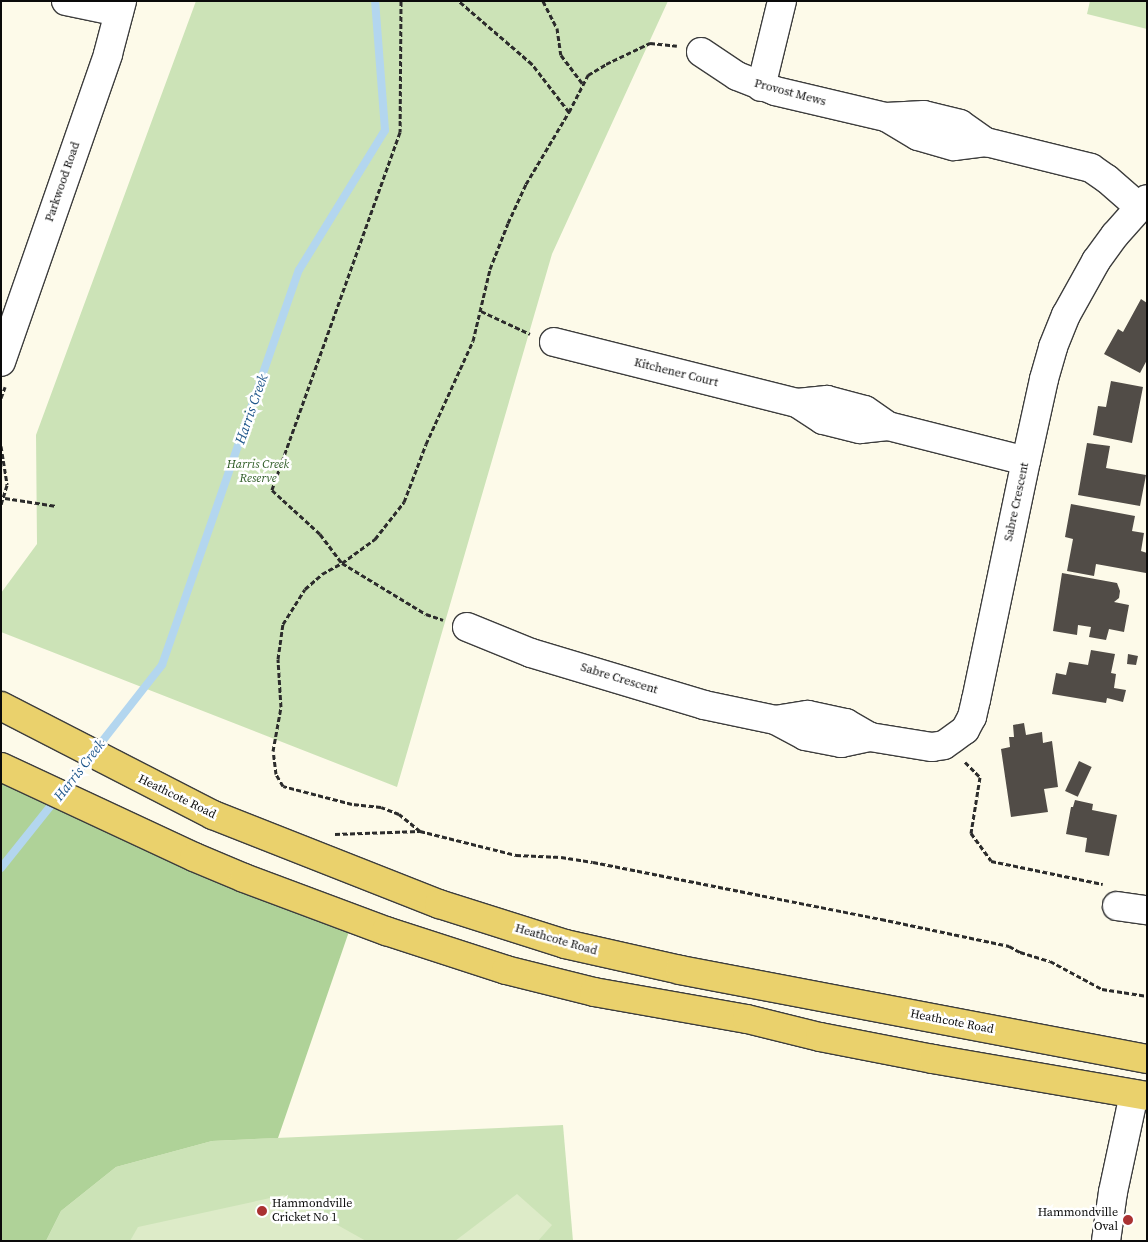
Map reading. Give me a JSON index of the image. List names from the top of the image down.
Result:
{
  "streets": {
    "main road": ["Heathcote Road"],
    "street": [
      "Provost Mews",
      "Parkwood Road",
      "Kitchener Court",
      "Sabre Crescent"
    ]
  },
  "crossings": [
    ["Provost Mews", "Sabre Crescent"],
    ["Kitchener Court", "Sabre Crescent"]
  ],
  "water": ["Harris Creek"],
  "parks": ["Harris Creek Reserve"],
  "places": ["Hammondville Cricket No 1", "Hammondville Oval"]
}
